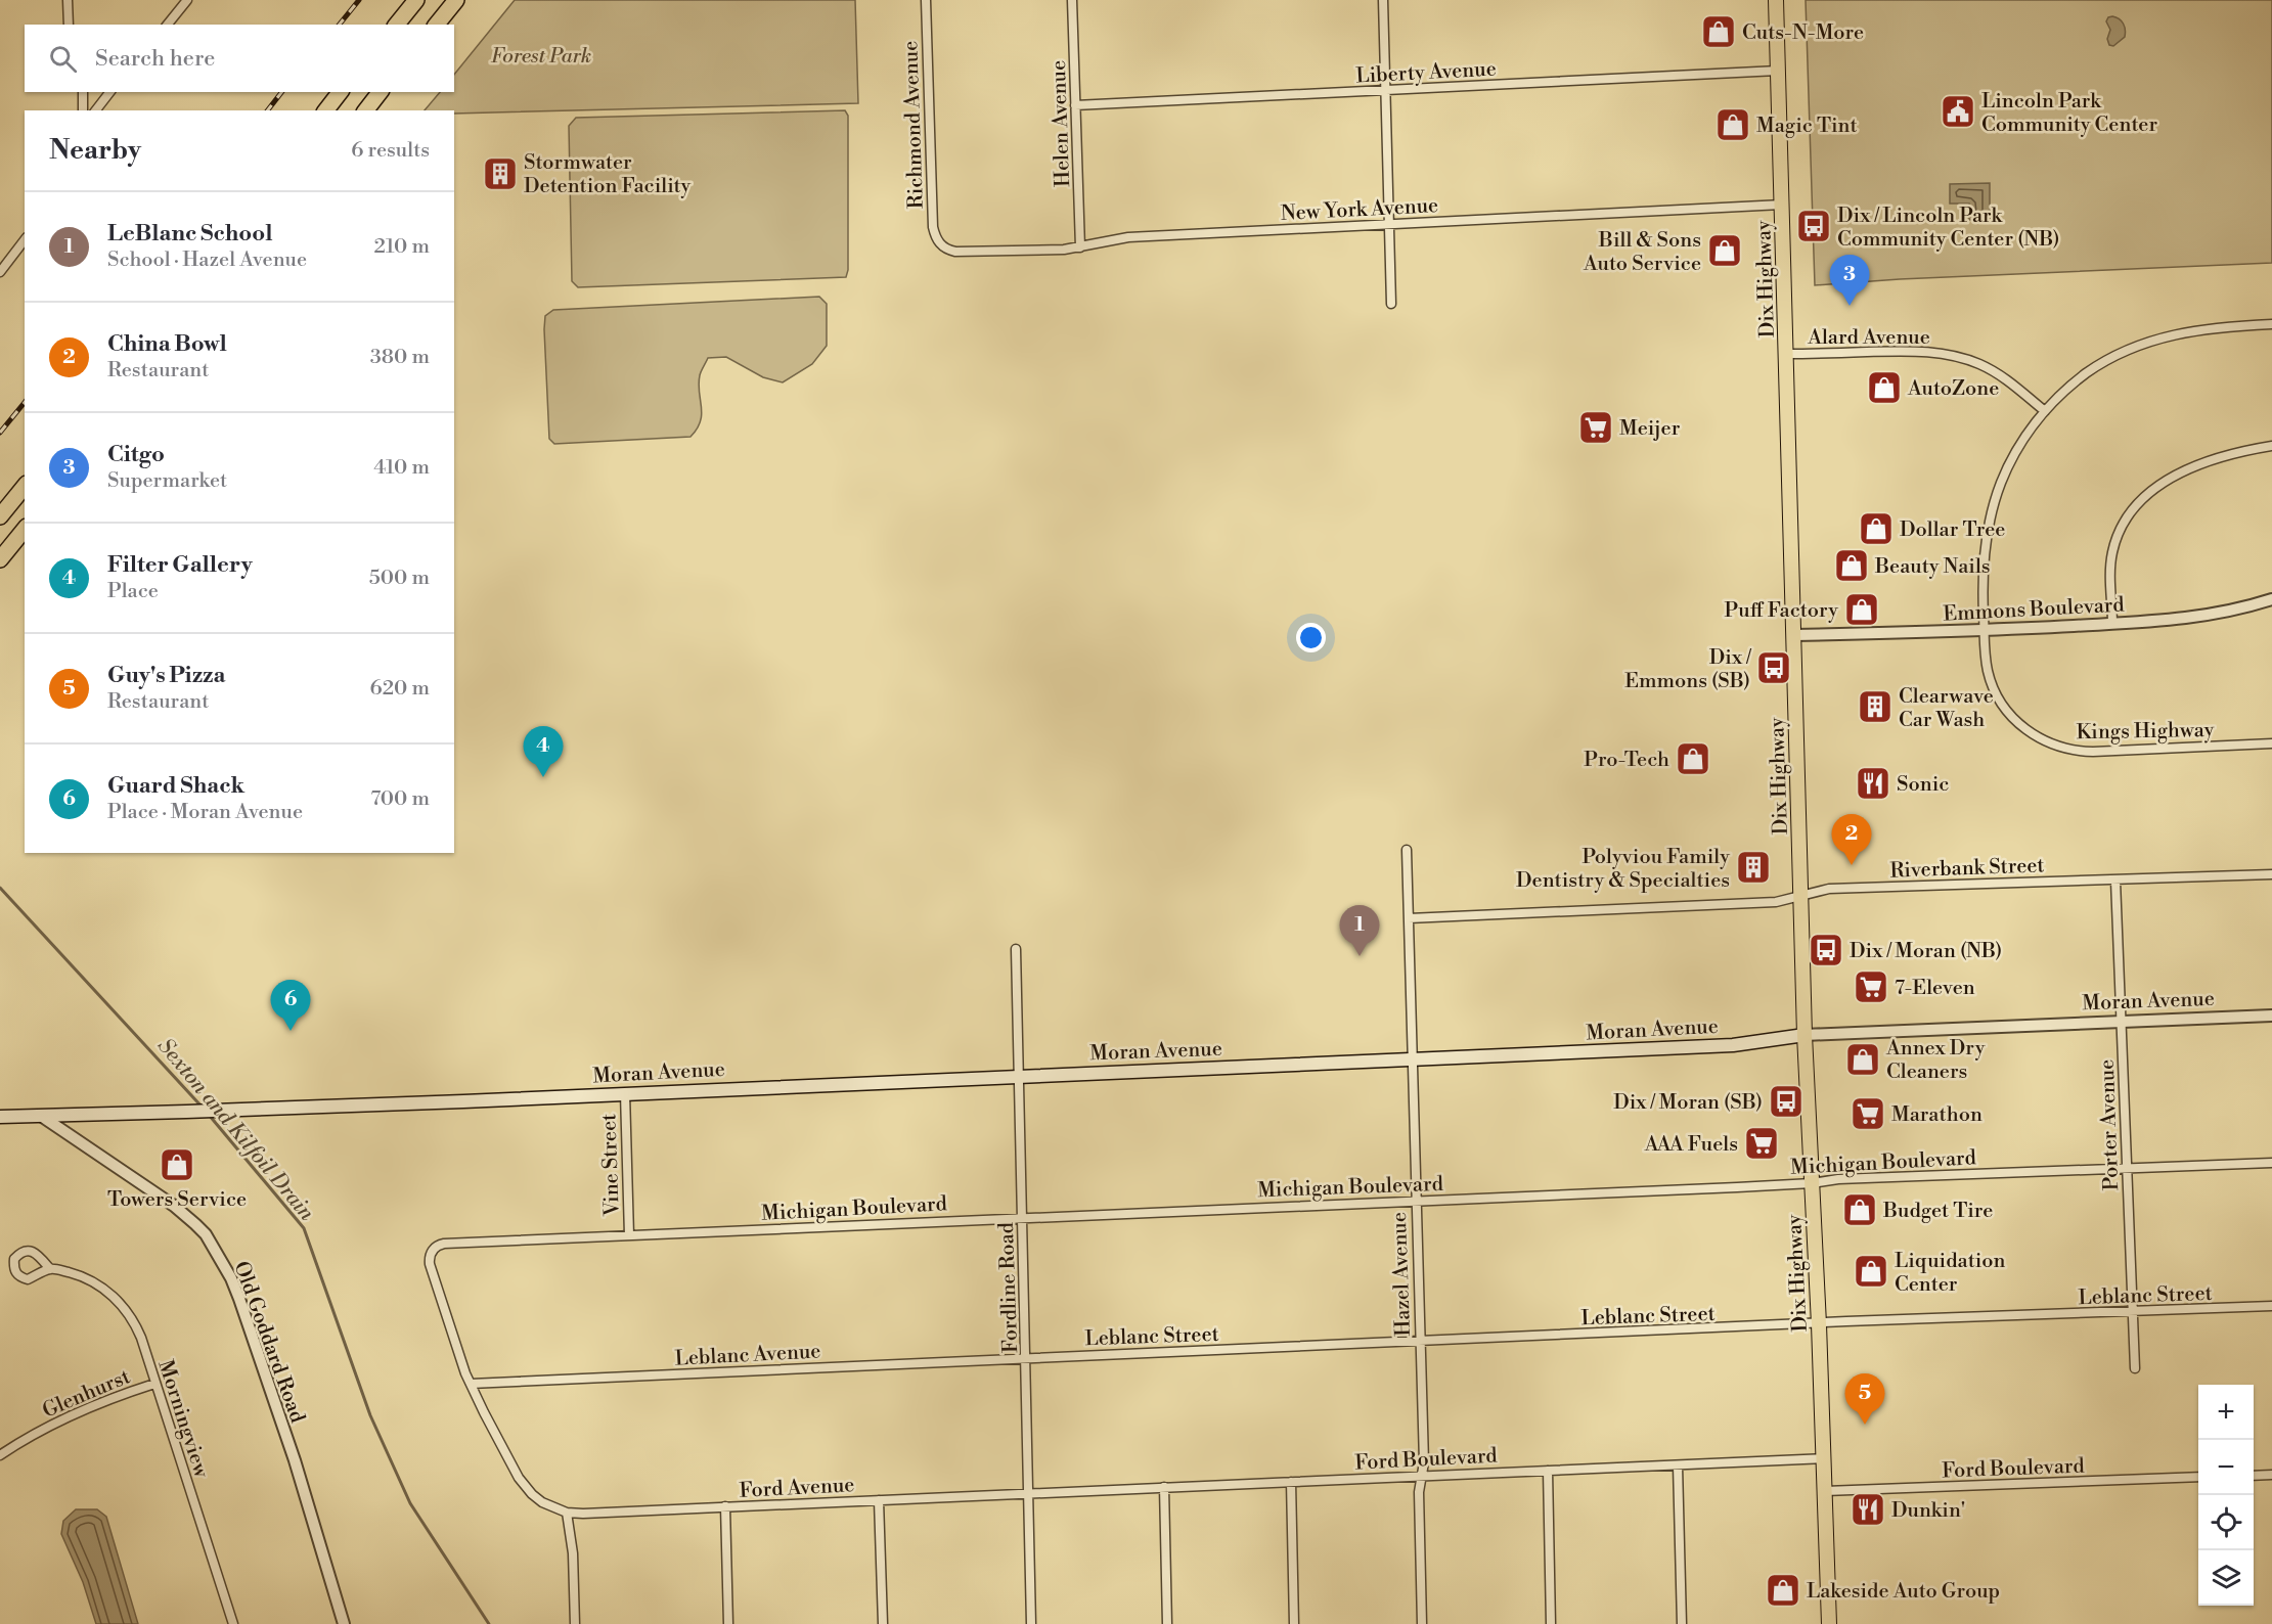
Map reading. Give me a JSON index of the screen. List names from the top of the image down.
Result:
{
  "streets": {
    "main road": ["Dix Highway", "Moran Avenue"],
    "street": [
      "Liberty Avenue",
      "Helen Avenue",
      "Richmond Avenue",
      "New York Avenue",
      "Alard Avenue",
      "Emmons Boulevard",
      "Kings Highway",
      "Riverbank Street",
      "Porter Avenue",
      "Michigan Boulevard",
      "Vine Street",
      "Hazel Avenue",
      "Fordline Road",
      "Leblanc Street",
      "Old Goddard Road",
      "Leblanc Avenue",
      "Glenhurst",
      "Morningview",
      "Ford Boulevard",
      "Ford Avenue"
    ]
  },
  "crossings": [
    ["Liberty Avenue", "Helen Avenue"],
    ["Liberty Avenue", "Dix Highway"],
    ["Helen Avenue", "New York Avenue"],
    ["Richmond Avenue", "New York Avenue"],
    ["New York Avenue", "Dix Highway"],
    ["Dix Highway", "Alard Avenue"],
    ["Dix Highway", "Emmons Boulevard"],
    ["Dix Highway", "Riverbank Street"],
    ["Dix Highway", "Moran Avenue"],
    ["Dix Highway", "Michigan Boulevard"],
    ["Dix Highway", "Leblanc Street"],
    ["Dix Highway", "Ford Boulevard"],
    ["Alard Avenue", "Kings Highway"],
    ["Emmons Boulevard", "Kings Highway"],
    ["Riverbank Street", "Porter Avenue"],
    ["Riverbank Street", "Hazel Avenue"],
    ["Moran Avenue", "Porter Avenue"],
    ["Moran Avenue", "Vine Street"],
    ["Moran Avenue", "Hazel Avenue"],
    ["Moran Avenue", "Fordline Road"],
    ["Moran Avenue", "Old Goddard Road"],
    ["Porter Avenue", "Michigan Boulevard"],
    ["Porter Avenue", "Leblanc Street"],
    ["Michigan Boulevard", "Vine Street"],
    ["Michigan Boulevard", "Hazel Avenue"],
    ["Michigan Boulevard", "Fordline Road"],
    ["Michigan Boulevard", "Leblanc Avenue"],
    ["Hazel Avenue", "Leblanc Street"],
    ["Hazel Avenue", "Ford Boulevard"],
    ["Fordline Road", "Leblanc Street"],
    ["Fordline Road", "Leblanc Avenue"],
    ["Fordline Road", "Ford Boulevard"],
    ["Fordline Road", "Ford Avenue"],
    ["Leblanc Street", "Leblanc Avenue"],
    ["Glenhurst", "Morningview"],
    ["Ford Boulevard", "Ford Avenue"]
  ],
  "water": ["Sexton and Kilfoil Drain"],
  "parks": ["Forest Park"],
  "places": {
    "shop": [
      "Cuts-N-More",
      "Magic Tint",
      "Bill & Sons Auto Service",
      "AutoZone",
      "Dollar Tree",
      "Beauty Nails",
      "Puff Factory",
      "Pro-Tech",
      "Annex Dry Cleaners",
      "Towers Service",
      "Budget Tire",
      "Liquidation Center",
      "Lakeside Auto Group"
    ],
    "public building": ["Lincoln Park Community Center"],
    "building": ["Stormwater Detention Facility", "Clearwave Car Wash", "Polyviou Family Dentistry & Specialties"],
    "bus stop": [
      "Dix / Lincoln Park Community Center (NB)",
      "Dix / Emmons (SB)",
      "Dix / Moran (NB)",
      "Dix / Moran (SB)"
    ],
    "supermarket": [
      "Meijer",
      "7-Eleven",
      "Marathon",
      "AAA Fuels"
    ],
    "restaurant": ["Sonic", "Dunkin'"]
  },
  "page": {
    "search": "Search here",
    "heading": ["Nearby", "6 results"],
    "list": [
      {
        "mark": "1",
        "name": "LeBlanc School",
        "note": "School · Hazel Avenue",
        "value": "210 m"
      },
      {
        "mark": "2",
        "name": "China Bowl",
        "note": "Restaurant",
        "value": "380 m"
      },
      {
        "mark": "3",
        "name": "Citgo",
        "note": "Supermarket",
        "value": "410 m"
      },
      {
        "mark": "4",
        "name": "Filter Gallery",
        "note": "Place",
        "value": "500 m"
      },
      {
        "mark": "5",
        "name": "Guy's Pizza",
        "note": "Restaurant",
        "value": "620 m"
      },
      {
        "mark": "6",
        "name": "Guard Shack",
        "note": "Place · Moran Avenue",
        "value": "700 m"
      }
    ],
    "pins": [
      "3",
      "4",
      "2",
      "1",
      "6",
      "5"
    ],
    "map_buttons": ["+", "−"]
  }
}
